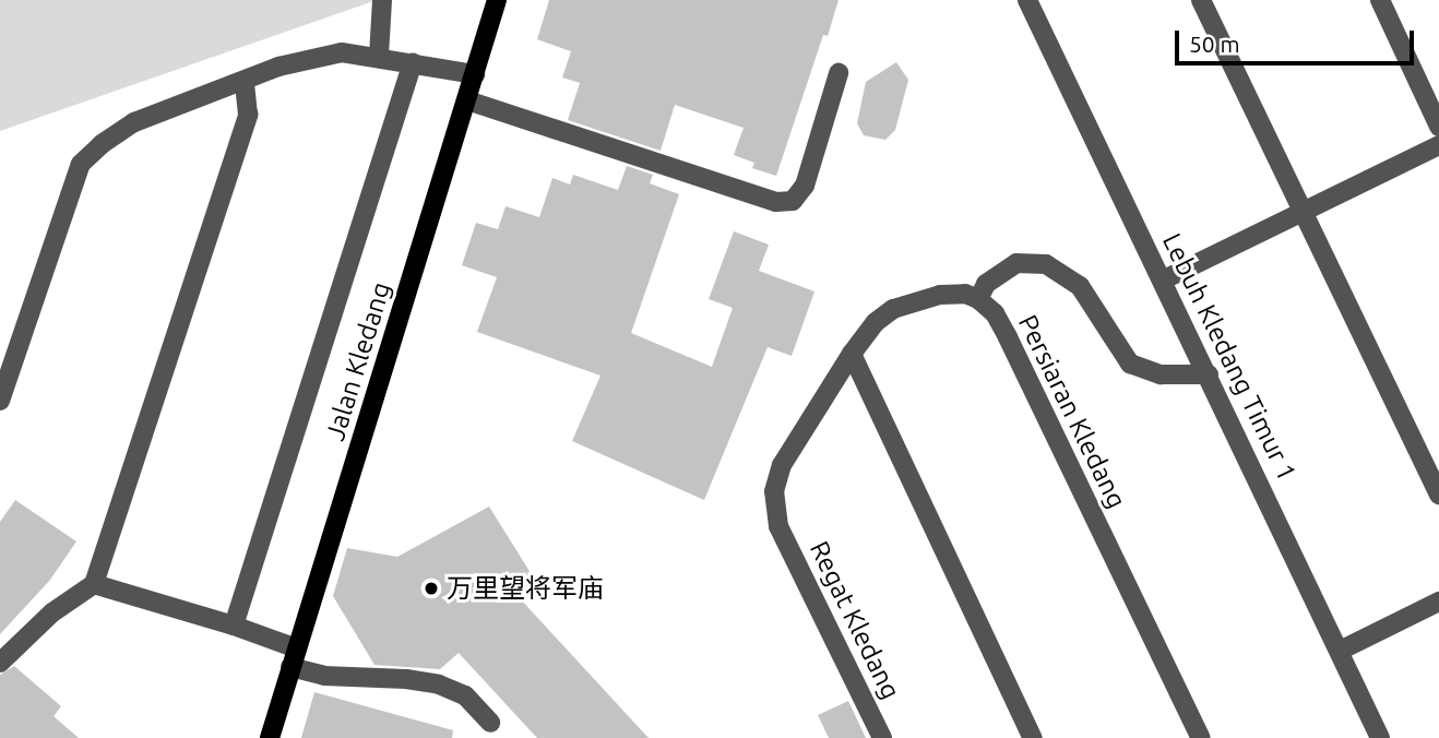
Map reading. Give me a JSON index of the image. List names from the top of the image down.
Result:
{
  "streets": {
    "main road": ["Jalan Kledang"],
    "street": ["Lebuh Kledang Timur 1", "Persiaran Kledang", "Regat Kledang"]
  },
  "places": ["万里望将军庙"],
  "scale_bar": "50 m"
}
